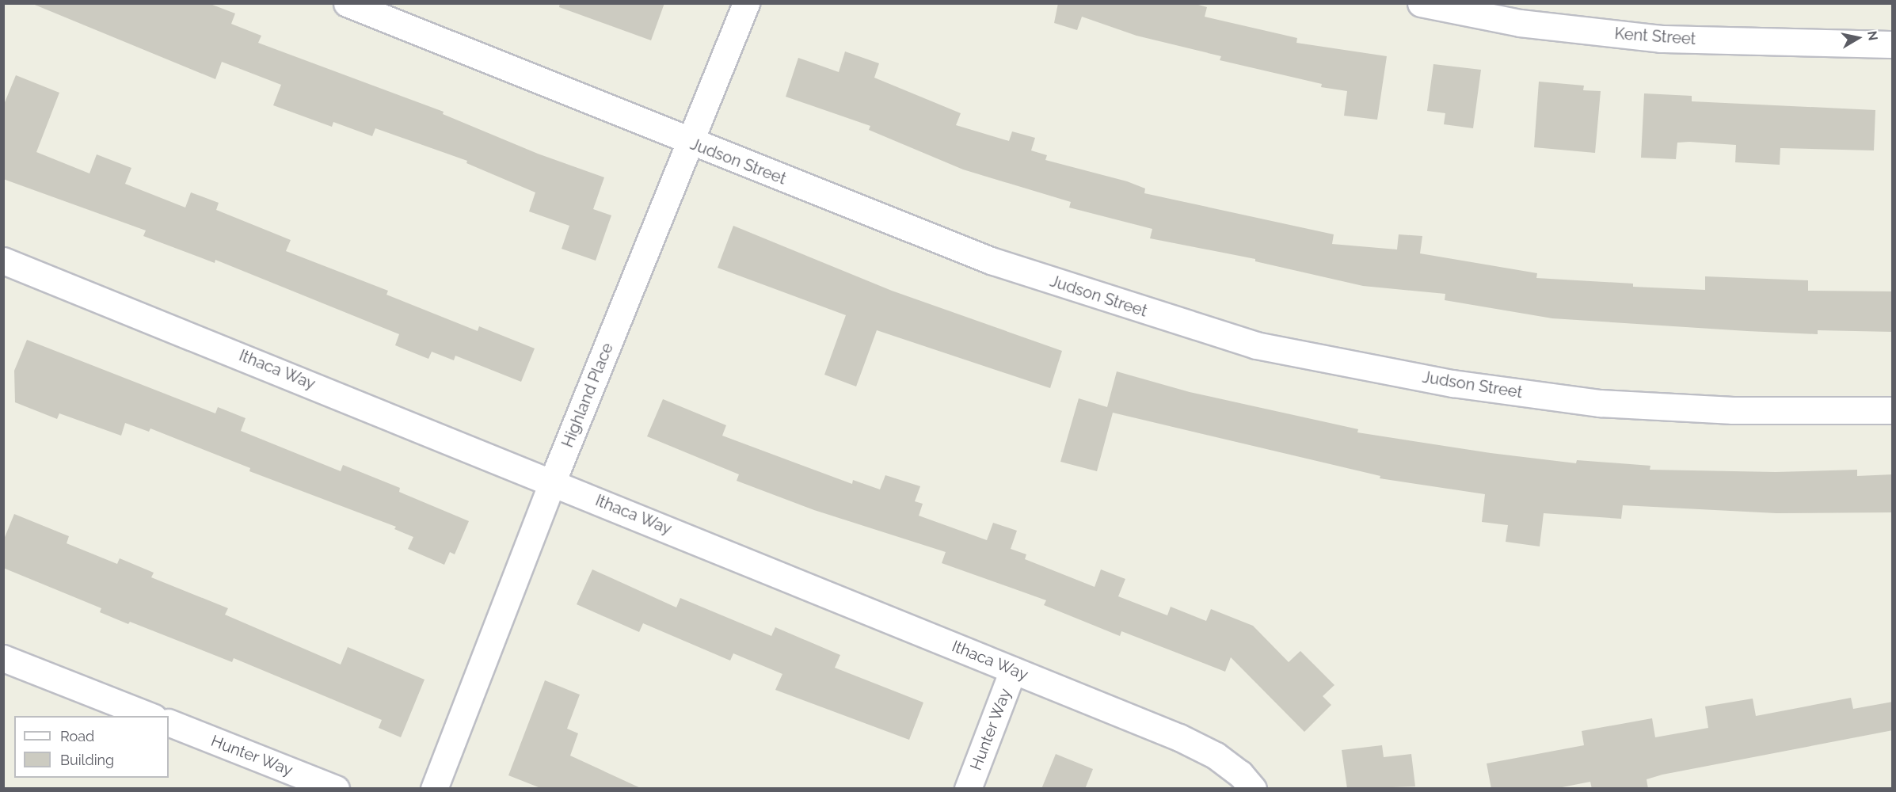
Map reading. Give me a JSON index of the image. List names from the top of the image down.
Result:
{
  "streets": {
    "street": [
      "Kent Street",
      "Judson Street",
      "Ithaca Way",
      "Highland Place",
      "Hunter Way"
    ]
  },
  "crossings": [
    ["Judson Street", "Highland Place"],
    ["Ithaca Way", "Highland Place"],
    ["Ithaca Way", "Hunter Way"]
  ],
  "legend": ["Road", "Building"],
  "north": "right"
}
